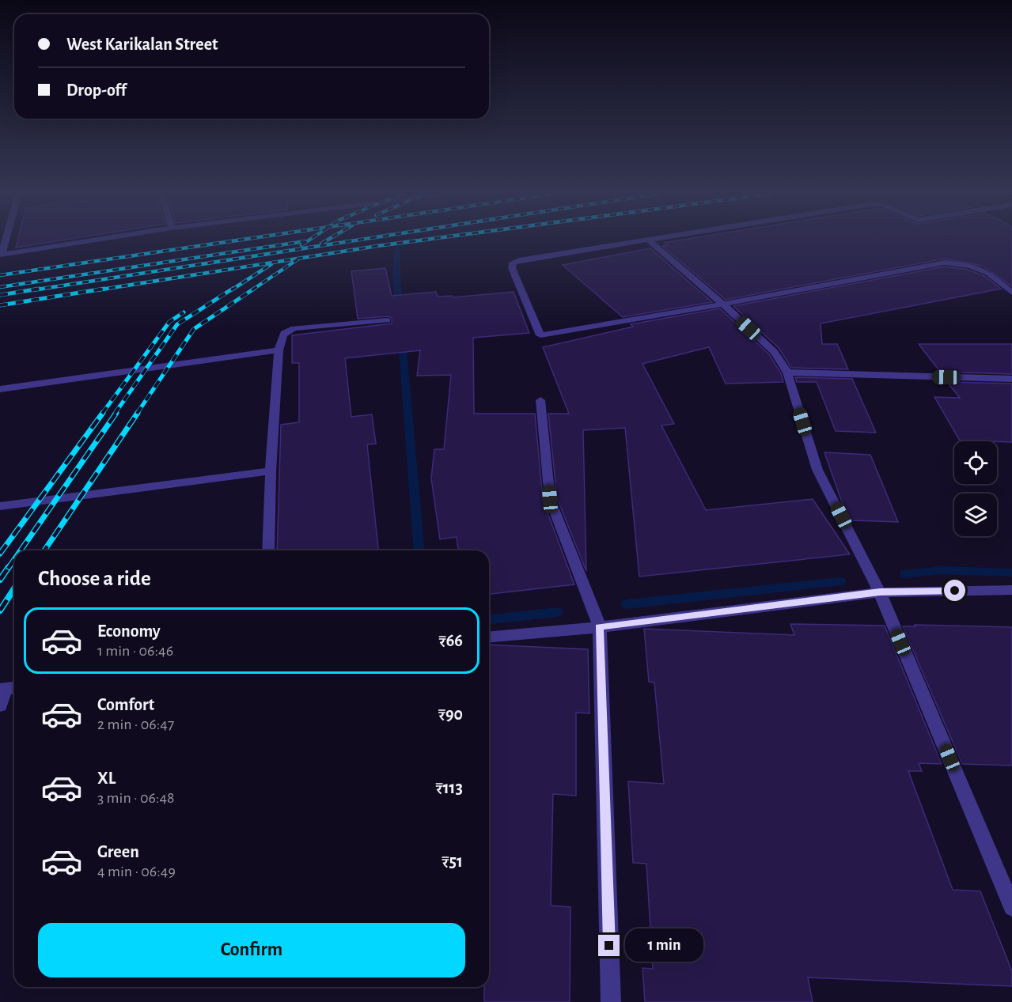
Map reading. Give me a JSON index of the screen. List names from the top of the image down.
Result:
{
  "page": {
    "banner": ["West Karikalan Street", "Drop-off"],
    "heading": "Choose a ride",
    "list": [
      {
        "name": "Economy",
        "note": "1 min · 06:46",
        "value": "₹66"
      },
      {
        "name": "Comfort",
        "note": "2 min · 06:47",
        "value": "₹90"
      },
      {
        "name": "XL",
        "note": "3 min · 06:48",
        "value": "₹113"
      },
      {
        "name": "Green",
        "note": "4 min · 06:49",
        "value": "₹51"
      }
    ],
    "buttons": "Confirm",
    "bubble": "1 min"
  }
}
